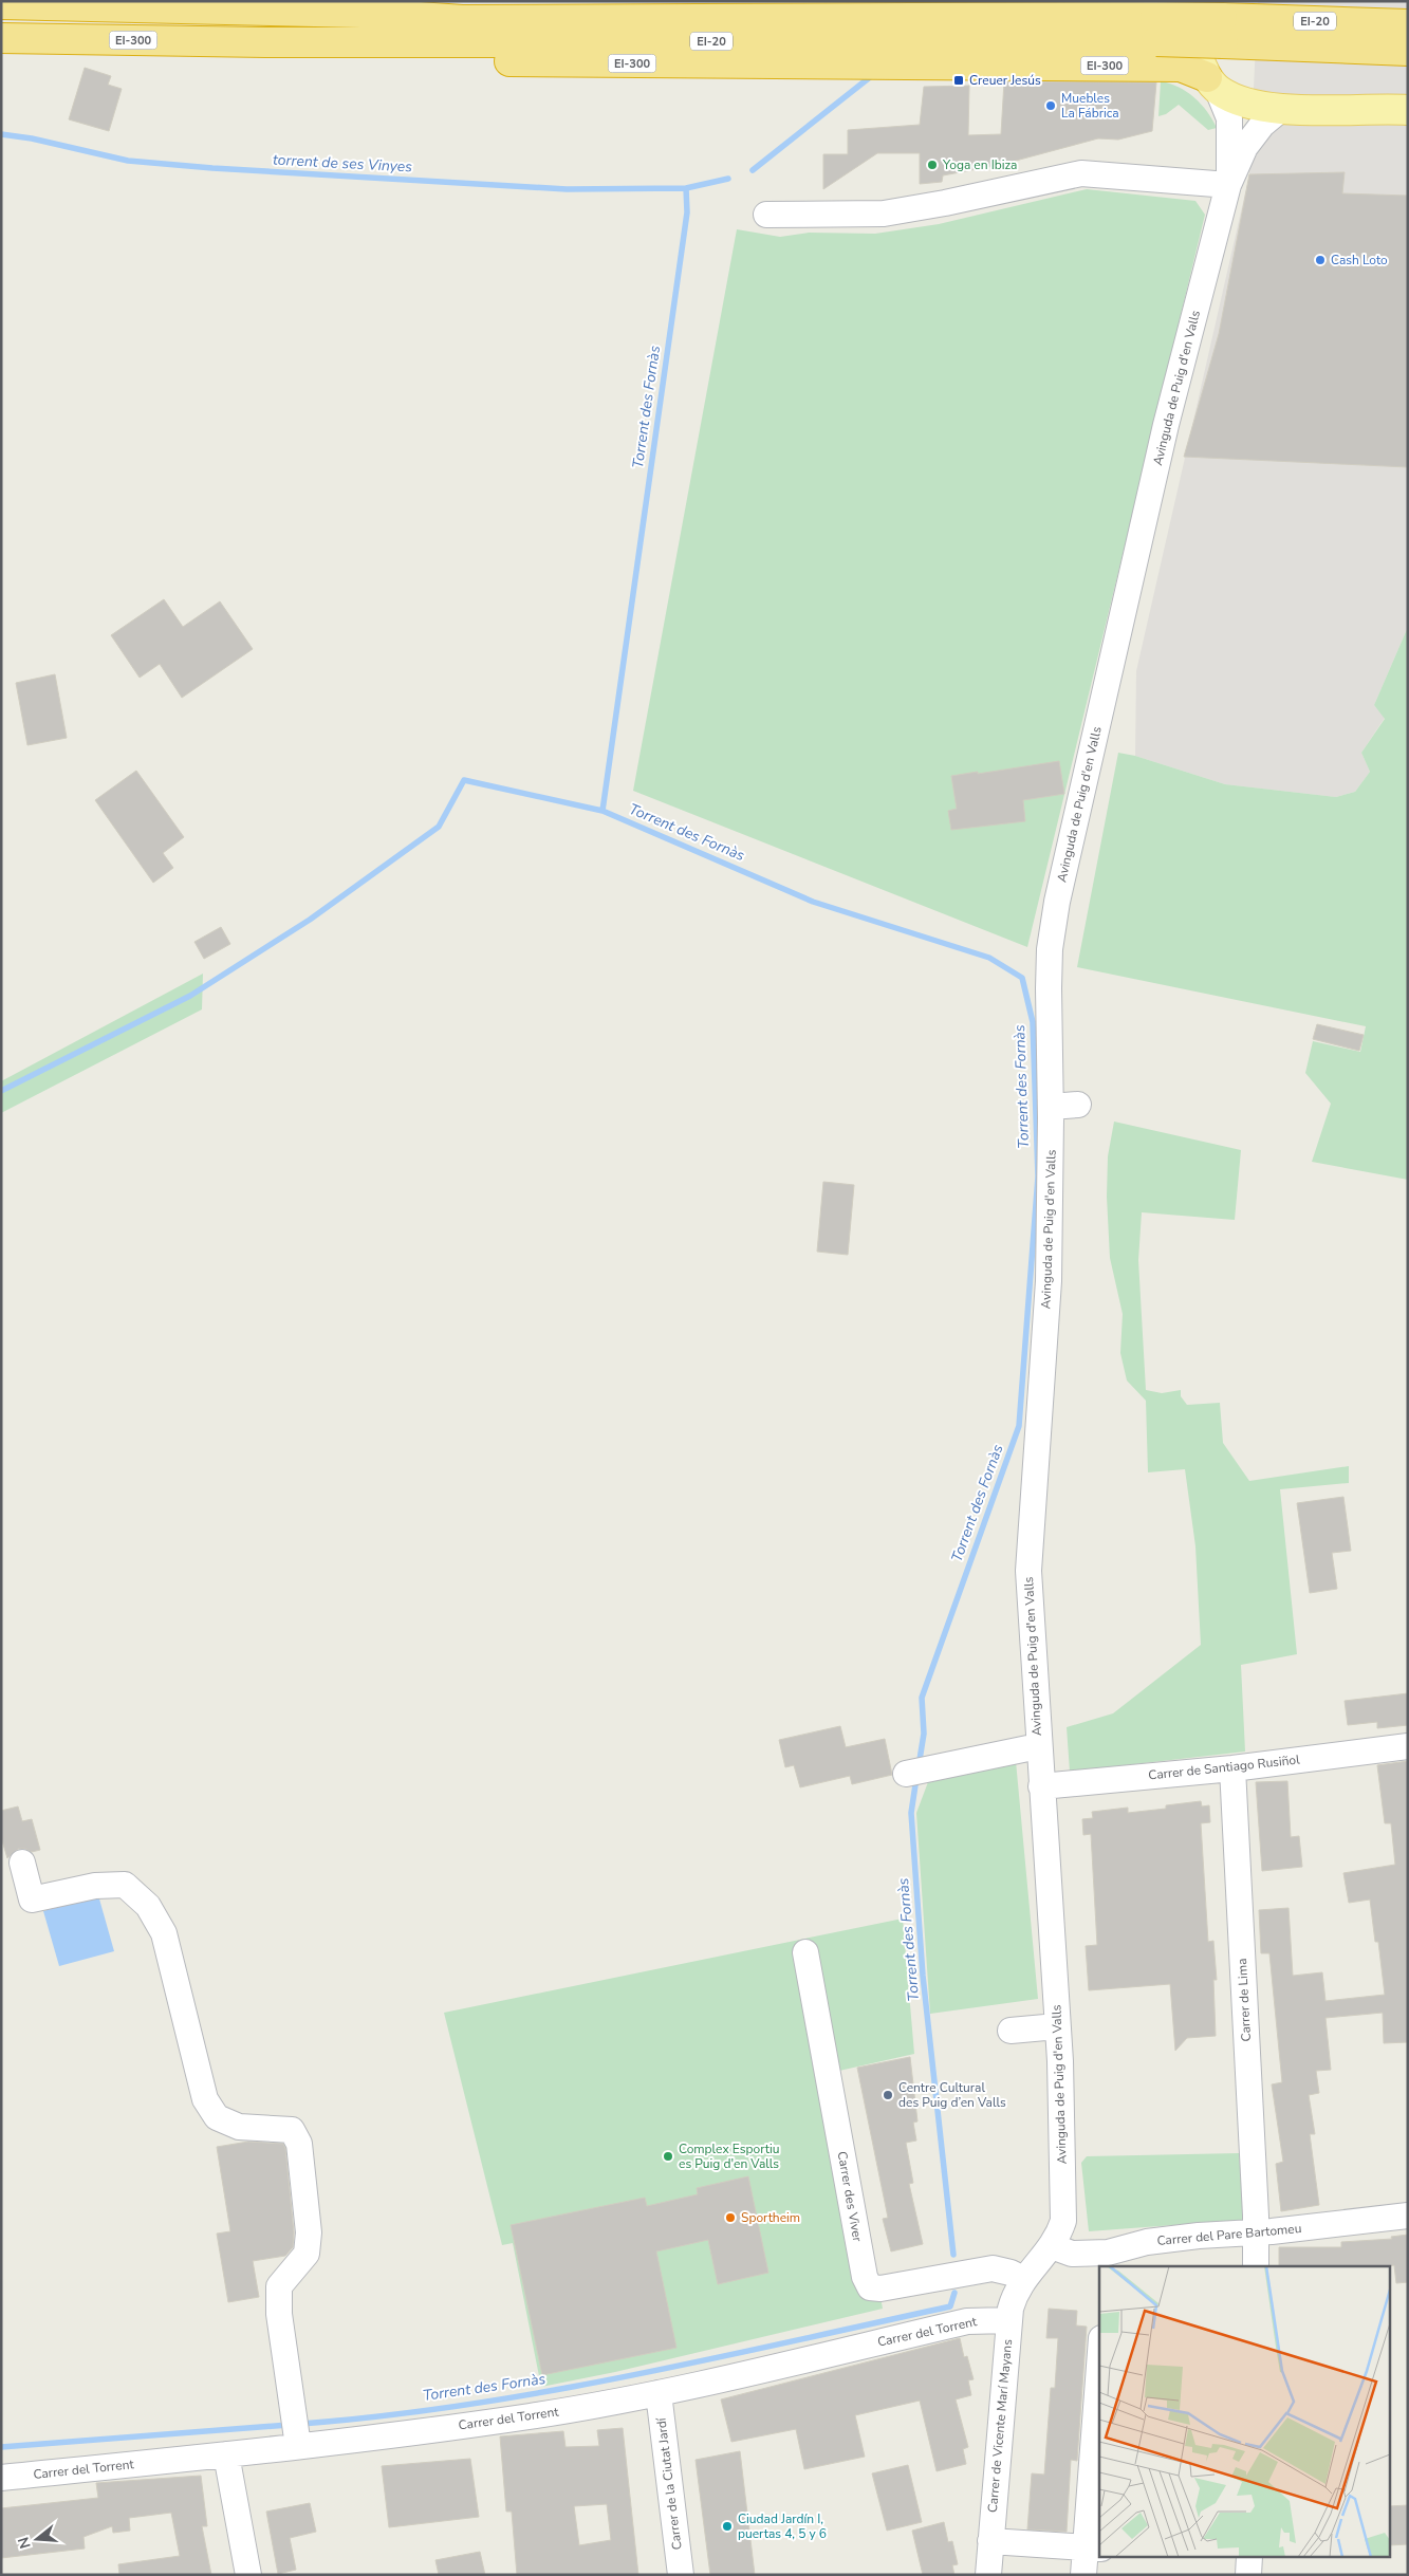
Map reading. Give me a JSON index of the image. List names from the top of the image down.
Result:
{
  "streets": {
    "highway": ["EI-20", "EI-300"],
    "street": [
      "Avinguda de Puig d'en Valls",
      "Carrer de Santiago Rusiñol",
      "Carrer de Lima",
      "Carrer des Viver",
      "Carrer del Pare Bartomeu",
      "Carrer del Torrent",
      "Carrer de Vicente Marí Mayans",
      "Carrer de la Ciutat Jardí"
    ]
  },
  "crossings": [
    ["EI-20", "EI-300"],
    ["EI-300", "Avinguda de Puig d'en Valls"],
    ["Avinguda de Puig d'en Valls", "Carrer de Santiago Rusiñol"],
    ["Avinguda de Puig d'en Valls", "Carrer des Viver"],
    ["Avinguda de Puig d'en Valls", "Carrer del Pare Bartomeu"],
    ["Avinguda de Puig d'en Valls", "Carrer de Vicente Marí Mayans"],
    ["Carrer de Santiago Rusiñol", "Carrer de Lima"],
    ["Carrer de Lima", "Carrer del Pare Bartomeu"],
    ["Carrer des Viver", "Carrer de Vicente Marí Mayans"],
    ["Carrer del Torrent", "Carrer de Vicente Marí Mayans"],
    ["Carrer del Torrent", "Carrer de la Ciutat Jardí"]
  ],
  "water": ["torrent de ses Vinyes", "Torrent des Fornàs"],
  "places": {
    "transit": ["Creuer Jesús"],
    "other": [
      "Muebles La Fábrica",
      "Yoga en Ibiza",
      "Cash Loto",
      "Centre Cultural des Puig d’en Valls",
      "Complex Esportiu es Puig d'en Valls",
      "Sportheim",
      "Ciudad Jardín I, puertas 4, 5 y 6"
    ]
  },
  "north": "left"
}
